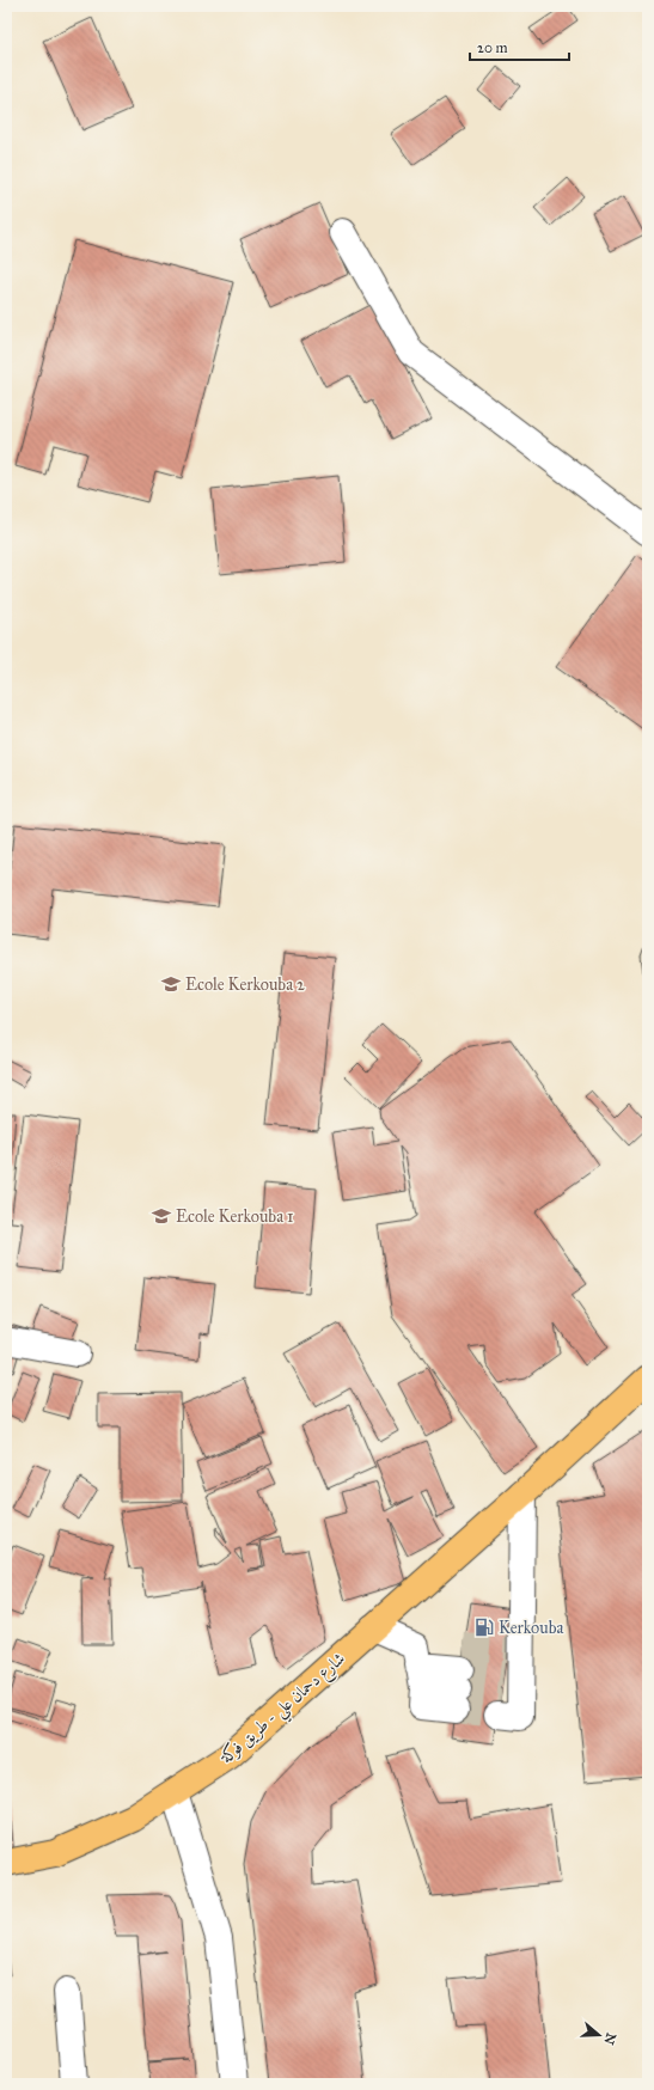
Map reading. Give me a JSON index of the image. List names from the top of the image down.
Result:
{
  "streets": {
    "main road": ["شارع دحمان علي - طريق فوكة"]
  },
  "places": {
    "school or university": ["Ecole Kerkouba 2", "Ecole Kerkouba 1"],
    "fuel station": ["Kerkouba"]
  },
  "scale_bar": "20 m",
  "north": "right"
}
